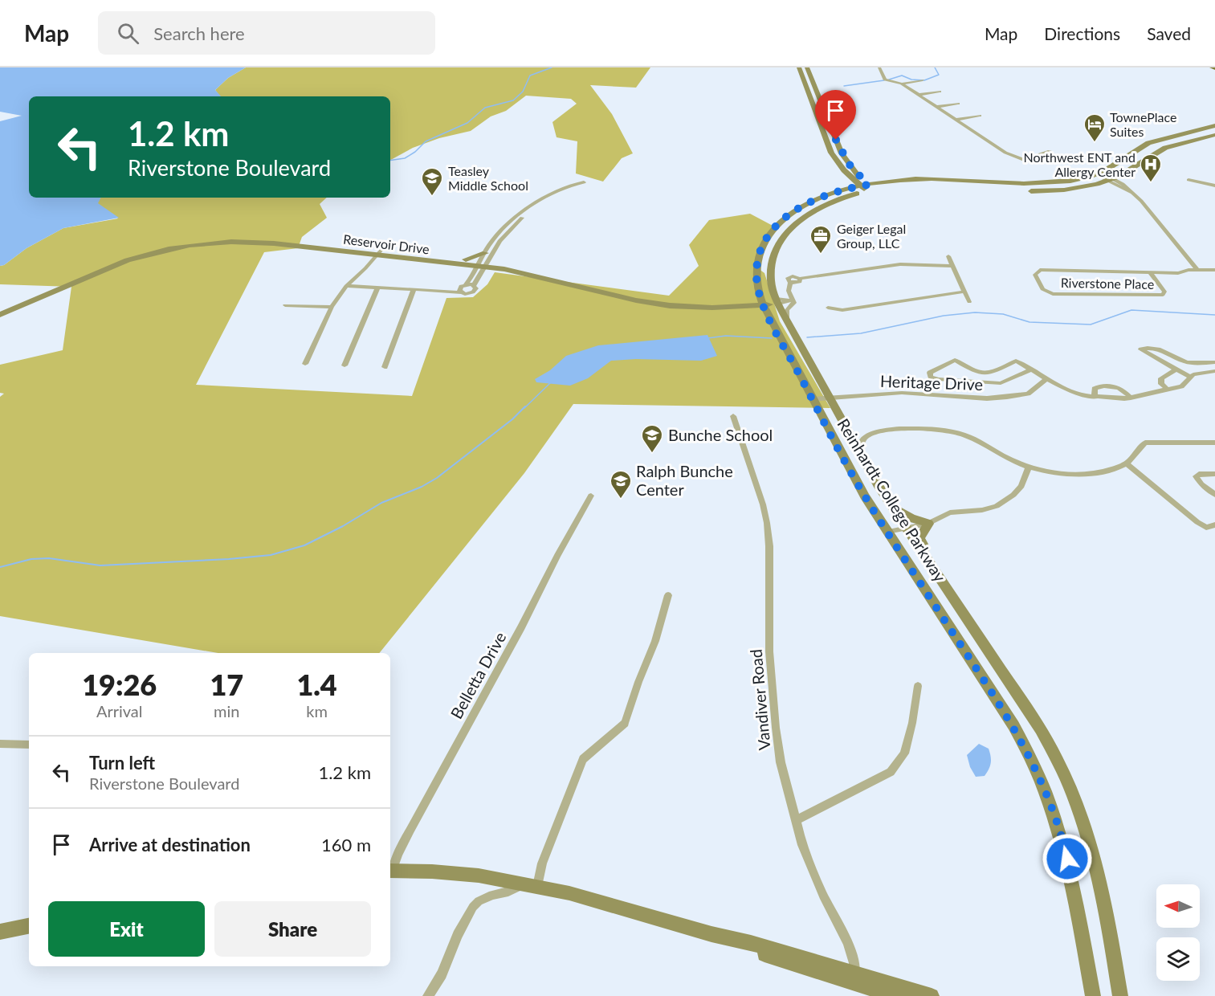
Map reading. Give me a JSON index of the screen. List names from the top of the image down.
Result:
{
  "streets": {
    "street": [
      "Reservoir Drive",
      "Riverstone Place",
      "Heritage Drive",
      "Reinhardt College Parkway",
      "Belletta Drive",
      "Vandiver Road"
    ]
  },
  "crossings": [
    ["Reservoir Drive", "Reinhardt College Parkway"],
    ["Heritage Drive", "Reinhardt College Parkway"]
  ],
  "places": {
    "hotel": ["TownePlace Suites"],
    "hospital": ["Northwest ENT and Allergy Center"],
    "school or university": ["Teasley Middle School", "Bunche School", "Ralph Bunche Center"],
    "office": ["Geiger Legal Group, LLC"]
  },
  "north": "left",
  "page": {
    "header": "Map",
    "search": "Search here",
    "nav": ["Map", "Directions", "Saved"],
    "turn": ["1.2 km", "Riverstone Boulevard"],
    "eta": [
      "19:26",
      "Arrival",
      "17",
      "min",
      "1.4",
      "km"
    ],
    "list": [
      {
        "name": "Turn left",
        "note": "Riverstone Boulevard",
        "value": "1.2 km"
      },
      {
        "name": "Arrive at destination",
        "value": "160 m"
      }
    ],
    "buttons": ["Exit", "Share"]
  }
}
